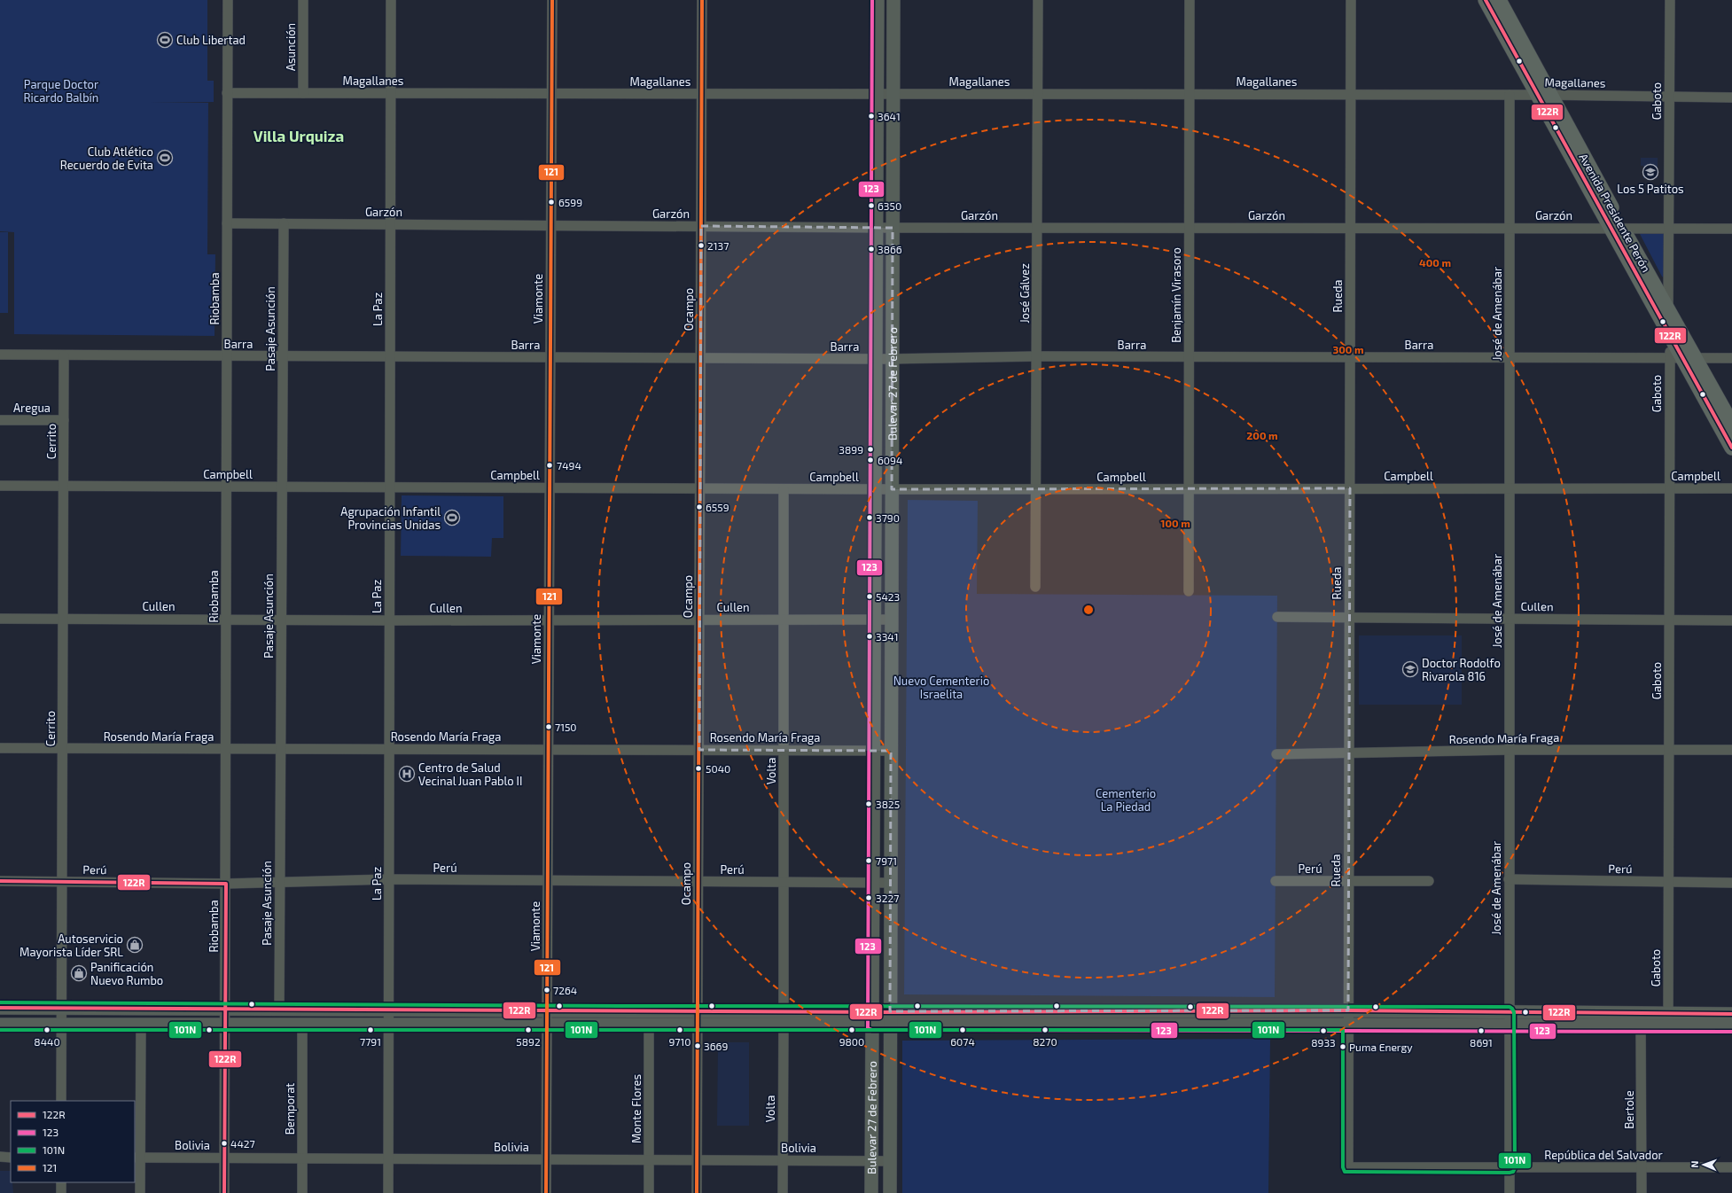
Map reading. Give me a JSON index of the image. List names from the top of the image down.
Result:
{
  "streets": {
    "main road": ["Avenida Presidente Perón", "Bulevar 27 de Febrero"],
    "street": [
      "Asunción",
      "Magallanes",
      "Gaboto",
      "Garzón",
      "José Gálvez",
      "Benjamín Virasoro",
      "Rueda",
      "Riobamba",
      "Viamonte",
      "La Paz",
      "Ocampo",
      "José de Amenábar",
      "Pasaje Asunción",
      "Barra",
      "Aregua",
      "Cerrito",
      "Campbell",
      "Cullen",
      "Rosendo María Fraga",
      "Volta",
      "Perú",
      "Bemporat",
      "Monte Flores",
      "Bertole",
      "Bolivia",
      "República del Salvador"
    ]
  },
  "crossings": [
    ["Asunción", "Magallanes"],
    ["Magallanes", "Gaboto"],
    ["Magallanes", "Avenida Presidente Perón"],
    ["Magallanes", "José Gálvez"],
    ["Magallanes", "Benjamín Virasoro"],
    ["Magallanes", "Rueda"],
    ["Magallanes", "Riobamba"],
    ["Magallanes", "Viamonte"],
    ["Magallanes", "La Paz"],
    ["Magallanes", "Ocampo"],
    ["Magallanes", "José de Amenábar"],
    ["Magallanes", "Bulevar 27 de Febrero"],
    ["Gaboto", "Garzón"],
    ["Gaboto", "Avenida Presidente Perón"],
    ["Gaboto", "Barra"],
    ["Gaboto", "Campbell"],
    ["Gaboto", "Cullen"],
    ["Gaboto", "Rosendo María Fraga"],
    ["Gaboto", "Perú"],
    ["Garzón", "Avenida Presidente Perón"],
    ["Garzón", "José Gálvez"],
    ["Garzón", "Benjamín Virasoro"],
    ["Garzón", "Rueda"],
    ["Garzón", "Riobamba"],
    ["Garzón", "Viamonte"],
    ["Garzón", "La Paz"],
    ["Garzón", "Ocampo"],
    ["Garzón", "José de Amenábar"],
    ["Garzón", "Pasaje Asunción"],
    ["Garzón", "Bulevar 27 de Febrero"],
    ["Avenida Presidente Perón", "Barra"],
    ["José Gálvez", "Barra"],
    ["José Gálvez", "Campbell"],
    ["Benjamín Virasoro", "Barra"],
    ["Benjamín Virasoro", "Campbell"],
    ["Rueda", "Barra"],
    ["Rueda", "Campbell"],
    ["Rueda", "Cullen"],
    ["Rueda", "Rosendo María Fraga"],
    ["Rueda", "Perú"],
    ["Rueda", "República del Salvador"],
    ["Riobamba", "Barra"],
    ["Riobamba", "Campbell"],
    ["Riobamba", "Cullen"],
    ["Riobamba", "Rosendo María Fraga"],
    ["Riobamba", "Perú"],
    ["Riobamba", "Bolivia"],
    ["Viamonte", "Barra"],
    ["Viamonte", "Campbell"],
    ["Viamonte", "Cullen"],
    ["Viamonte", "Rosendo María Fraga"],
    ["Viamonte", "Perú"],
    ["Viamonte", "Bolivia"],
    ["La Paz", "Barra"],
    ["La Paz", "Campbell"],
    ["La Paz", "Cullen"],
    ["La Paz", "Rosendo María Fraga"],
    ["La Paz", "Perú"],
    ["La Paz", "Bolivia"],
    ["Ocampo", "Barra"],
    ["Ocampo", "Campbell"],
    ["Ocampo", "Cullen"],
    ["Ocampo", "Rosendo María Fraga"],
    ["Ocampo", "Perú"],
    ["Ocampo", "Bolivia"],
    ["José de Amenábar", "Barra"],
    ["José de Amenábar", "Campbell"],
    ["José de Amenábar", "Cullen"],
    ["José de Amenábar", "Rosendo María Fraga"],
    ["José de Amenábar", "Perú"],
    ["José de Amenábar", "República del Salvador"],
    ["Pasaje Asunción", "Barra"],
    ["Pasaje Asunción", "Campbell"],
    ["Pasaje Asunción", "Cullen"],
    ["Pasaje Asunción", "Rosendo María Fraga"],
    ["Pasaje Asunción", "Perú"],
    ["Barra", "Bulevar 27 de Febrero"],
    ["Barra", "Cerrito"],
    ["Bulevar 27 de Febrero", "Campbell"],
    ["Bulevar 27 de Febrero", "Cullen"],
    ["Bulevar 27 de Febrero", "Rosendo María Fraga"],
    ["Bulevar 27 de Febrero", "Perú"],
    ["Bulevar 27 de Febrero", "Bolivia"],
    ["Aregua", "Cerrito"],
    ["Cerrito", "Campbell"],
    ["Cerrito", "Cullen"],
    ["Cerrito", "Rosendo María Fraga"],
    ["Cerrito", "Perú"],
    ["Campbell", "Volta"],
    ["Cullen", "Volta"],
    ["Rosendo María Fraga", "Volta"],
    ["Volta", "Perú"],
    ["Volta", "Bolivia"],
    ["Bemporat", "Bolivia"],
    ["Monte Flores", "Bolivia"],
    ["Bertole", "República del Salvador"]
  ],
  "districts": ["Villa Urquiza"],
  "parks": ["Parque Doctor Ricardo Balbín", "Nuevo Cementerio Israelita", "Cementerio La Piedad"],
  "places": {
    "sports": ["Club Libertad", "Club Atlético Recuerdo de Evita", "Agrupación Infantil Provincias Unidas"],
    "other": [
      "3641",
      "6599",
      "6350",
      "2137",
      "3866",
      "3899",
      "6094",
      "7494",
      "6559",
      "3790",
      "5423",
      "3341",
      "7150",
      "5040",
      "3825",
      "7971",
      "3227",
      "7264",
      "8440",
      "7791",
      "5892",
      "9710",
      "9800",
      "6074",
      "8270",
      "8933",
      "8691",
      "3669",
      "Puma Energy",
      "4427"
    ],
    "school or university": ["Los 5 Patitos", "Doctor Rodolfo Rivarola 816"],
    "hospital": ["Centro de Salud Vecinal Juan Pablo II"],
    "shop": ["Autoservicio Mayorista Líder SRL", "Panificación Nuevo Rumbo"]
  },
  "lines": [
    "transit line 122R",
    "transit line 123",
    "transit line 121",
    "transit line 101N"
  ],
  "legend": [
    "122R",
    "123",
    "101N",
    "121"
  ],
  "north": "left",
  "rings": [
    "400 m",
    "300 m",
    "200 m",
    "100 m"
  ]
}
